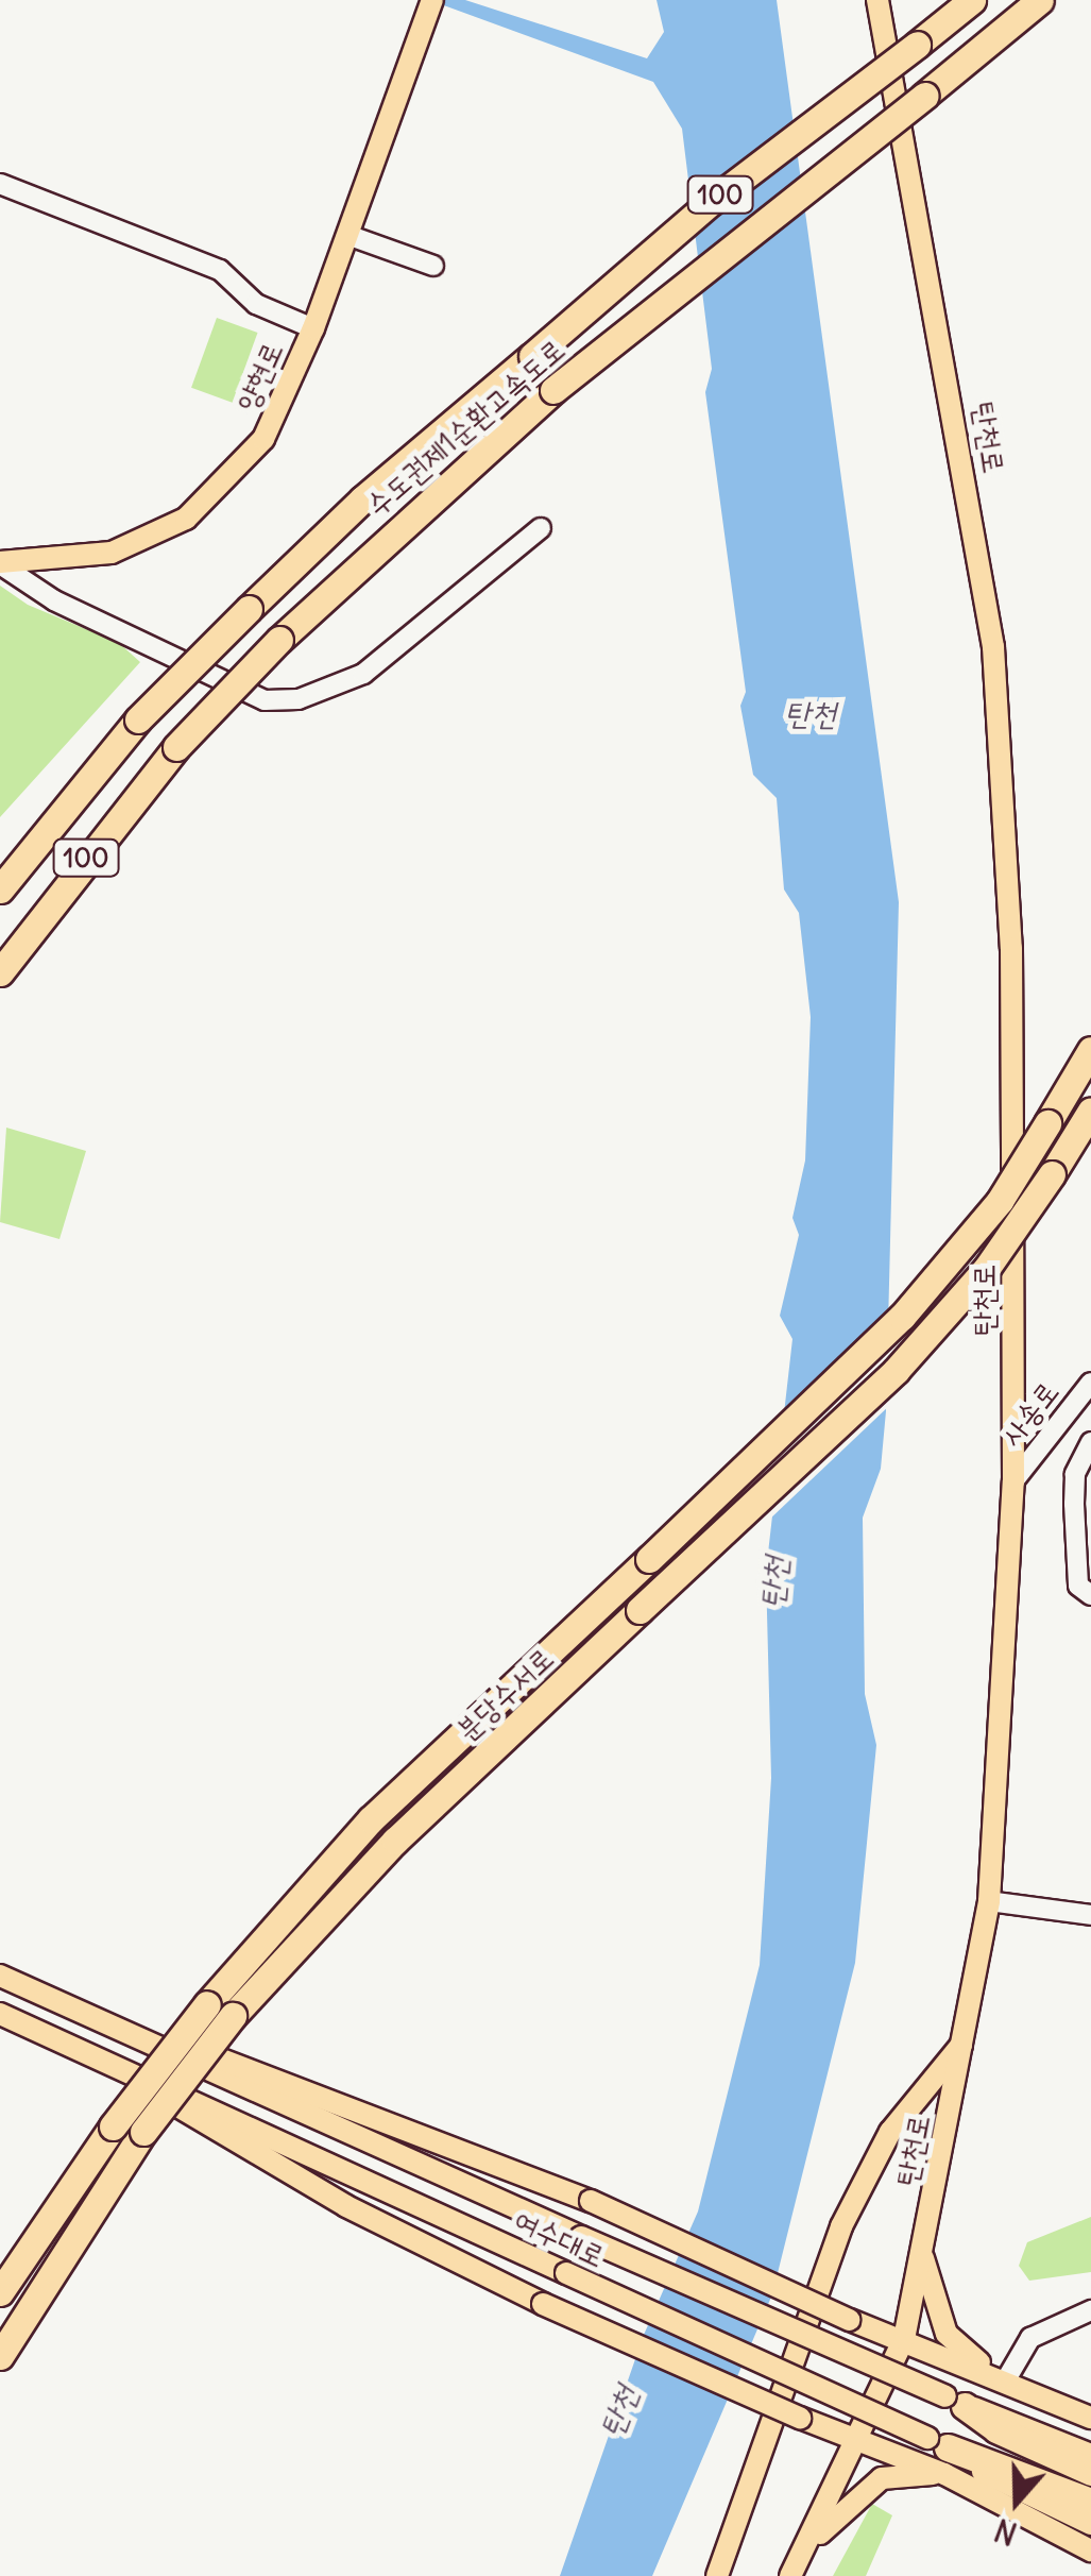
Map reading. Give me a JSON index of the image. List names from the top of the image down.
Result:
{
  "streets": {
    "highway": ["100", "수도권제1순환고속도로", "분당수서로"],
    "main road": ["양현로", "탄천로", "여수대로"],
    "street": ["사송로"]
  },
  "crossings": [
    ["탄천로", "사송로"]
  ],
  "water": ["탄천"],
  "north": "bottom"
}
